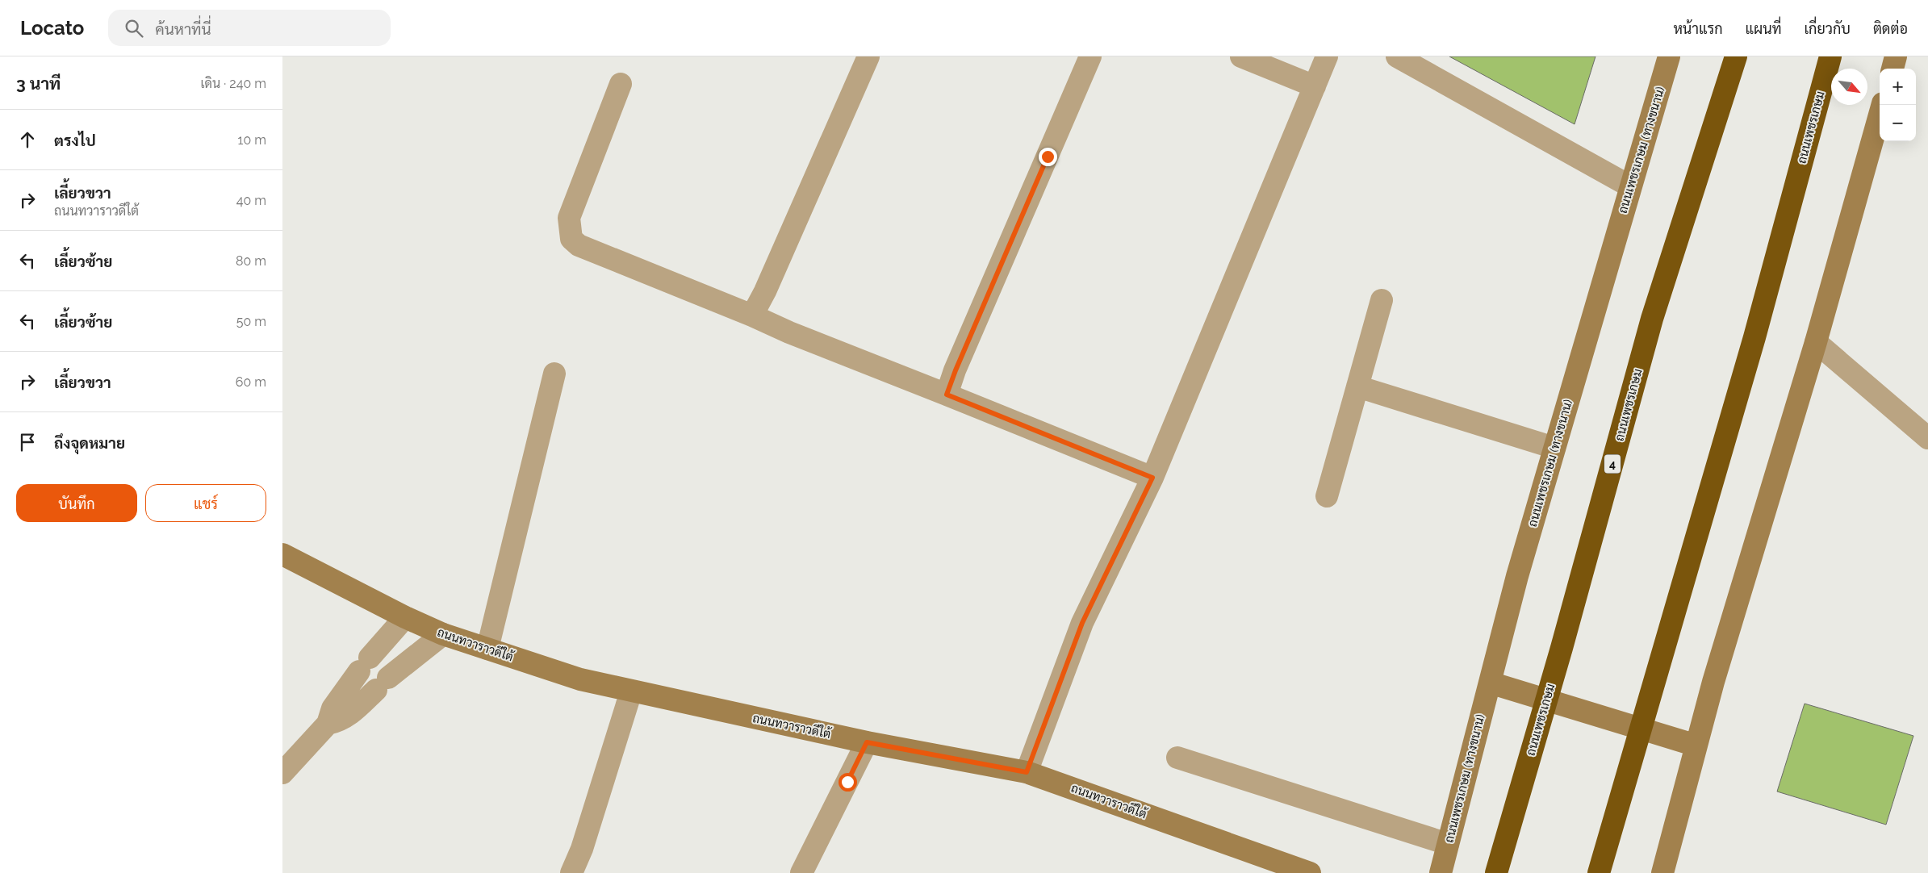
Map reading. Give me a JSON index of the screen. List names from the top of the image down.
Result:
{
  "streets": {
    "highway": ["ถนนเพชรเกษม", "4"],
    "main road": ["ถนนเพชรเกษม (ทางขนาน)", "ถนนทวาราวดีใต้"]
  },
  "north": "bottom right",
  "page": {
    "header": "Locato",
    "search": "ค้นหาที่นี่",
    "nav": [
      "หน้าแรก",
      "แผนที่",
      "เกี่ยวกับ",
      "ติดต่อ"
    ],
    "heading": ["3 นาที", "เดิน · 240 m"],
    "map_buttons": ["+", "−"],
    "list": [
      ["ตรงไป", "10 m"],
      ["เลี้ยวขวา", "ถนนทวาราวดีใต้", "40 m"],
      ["เลี้ยวซ้าย", "80 m"],
      ["เลี้ยวซ้าย", "50 m"],
      ["เลี้ยวขวา", "60 m"],
      "ถึงจุดหมาย"
    ],
    "buttons": ["บันทึก", "แชร์"]
  }
}
